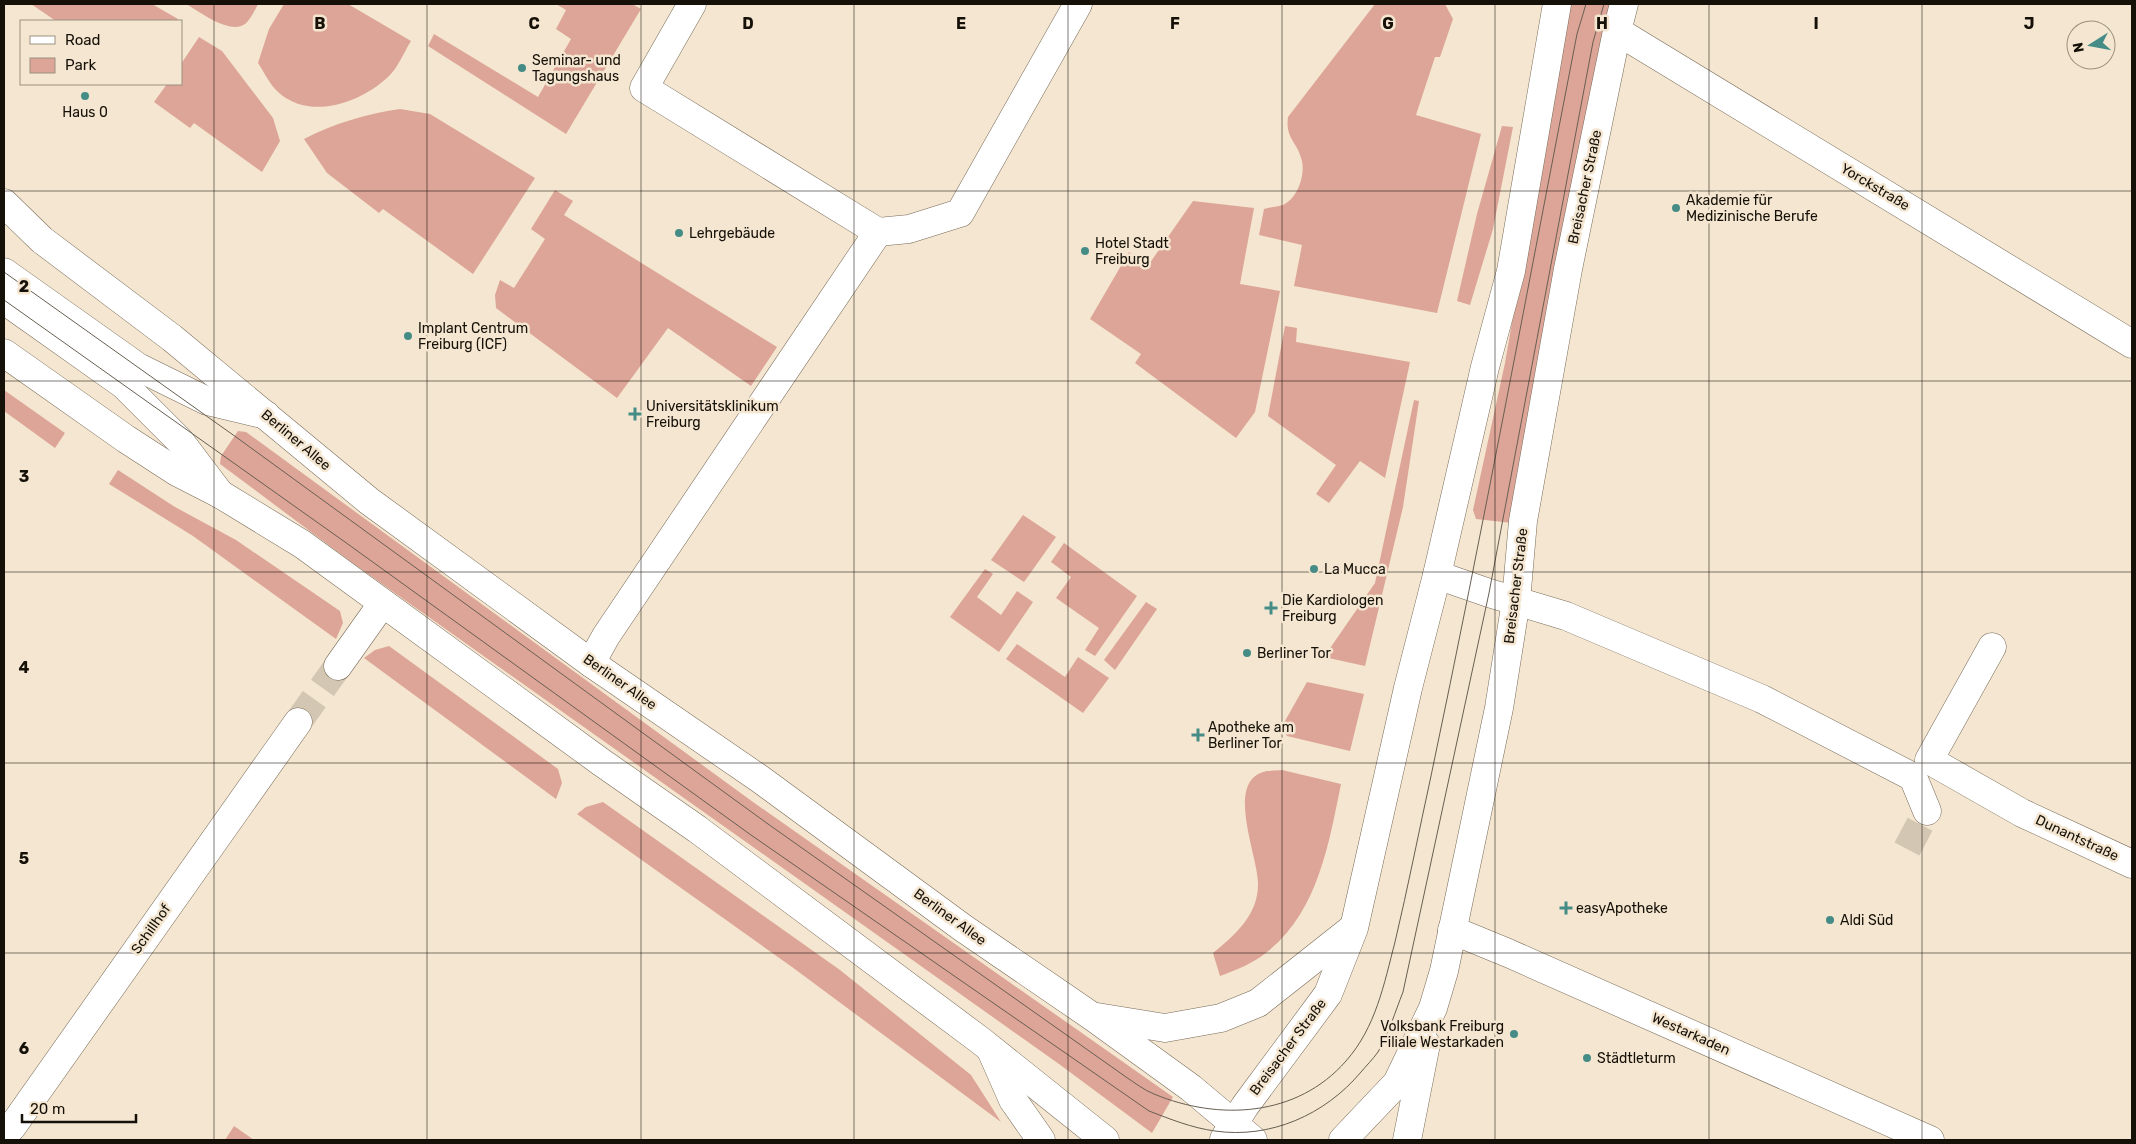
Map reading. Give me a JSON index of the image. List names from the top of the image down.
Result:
{
  "streets": {
    "main road": [
      "Breisacher Straße",
      "Yorckstraße",
      "Berliner Allee",
      "Dunantstraße",
      "Schillhof",
      "Westarkaden"
    ]
  },
  "crossings": [
    ["Breisacher Straße", "Yorckstraße"],
    ["Breisacher Straße", "Berliner Allee"],
    ["Breisacher Straße", "Westarkaden"]
  ],
  "places": {
    "other": [
      "Seminar- und Tagungshaus",
      "Haus 0",
      "Akademie für Medizinische Berufe",
      "Lehrgebäude",
      "Hotel Stadt Freiburg",
      "Implant Centrum Freiburg (ICF)",
      "La Mucca",
      "Berliner Tor",
      "Aldi Süd",
      "Volksbank Freiburg Filiale Westarkaden",
      "Städtleturm"
    ],
    "health": [
      "Universitätsklinikum Freiburg",
      "Die Kardiologen Freiburg",
      "Apotheke am Berliner Tor",
      "easyApotheke"
    ]
  },
  "legend": ["Road", "Park"],
  "scale_bar": "20 m",
  "north": "left",
  "grid": {
    "columns": [
      "B",
      "C",
      "D",
      "E",
      "F",
      "G",
      "H",
      "I",
      "J"
    ],
    "rows": [
      "2",
      "3",
      "4",
      "5",
      "6"
    ]
  }
}
